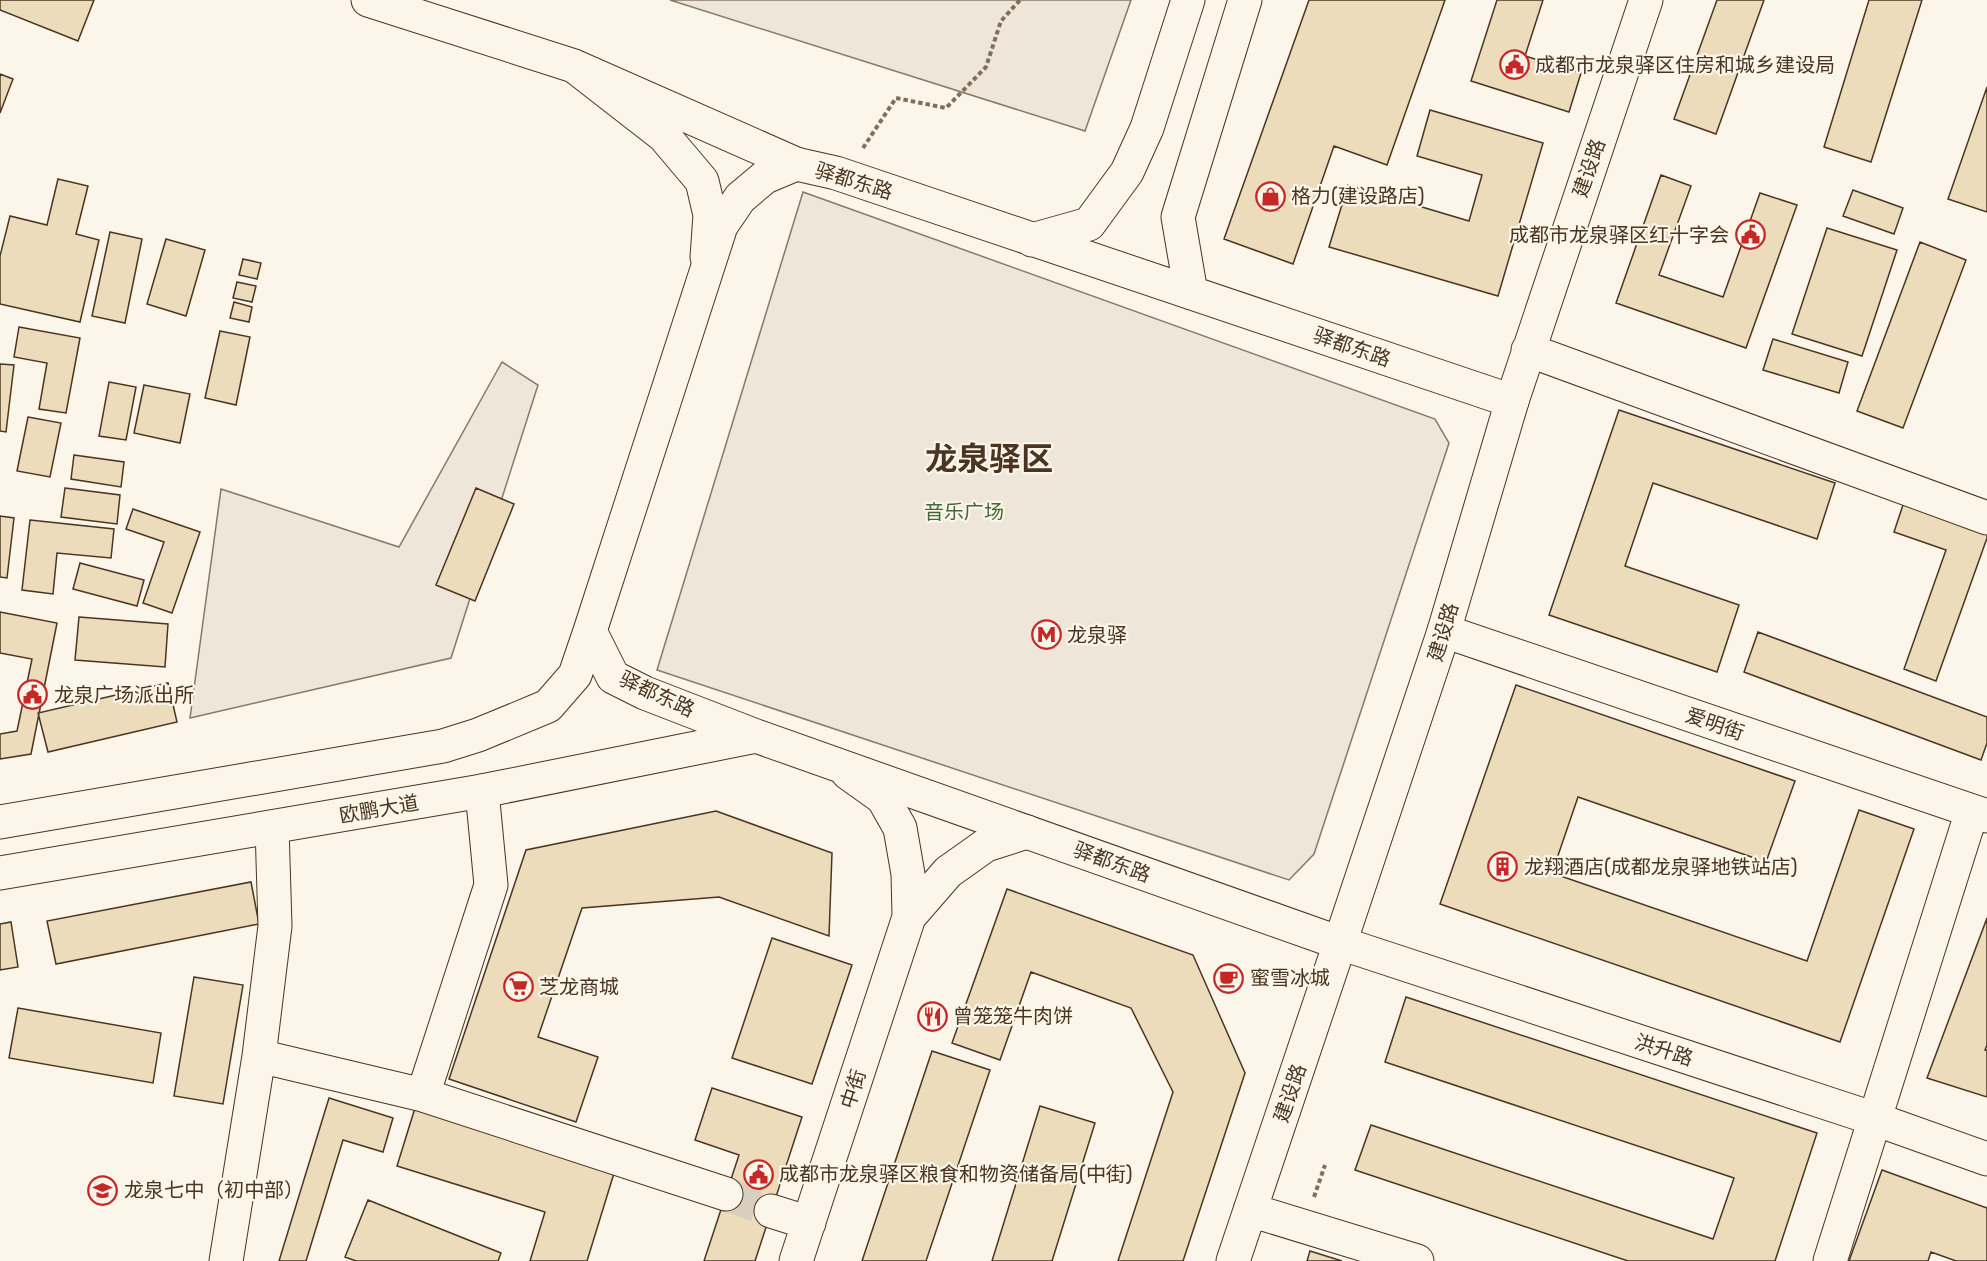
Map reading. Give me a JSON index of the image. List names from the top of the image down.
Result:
{
  "streets": {
    "main road": [
      "建设路",
      "驿都东路",
      "爱明街",
      "欧鹏大道",
      "洪升路",
      "中街"
    ]
  },
  "crossings": [
    ["建设路", "驿都东路"],
    ["建设路", "爱明街"],
    ["建设路", "洪升路"],
    ["驿都东路", "欧鹏大道"],
    ["驿都东路", "洪升路"]
  ],
  "districts": ["龙泉驿区"],
  "parks": ["音乐广场"],
  "places": {
    "public building": [
      "成都市龙泉驿区住房和城乡建设局",
      "成都市龙泉驿区红十字会",
      "龙泉广场派出所",
      "成都市龙泉驿区粮食和物资储备局(中街)"
    ],
    "shop": ["格力(建设路店)"],
    "metro station": ["龙泉驿"],
    "building": ["龙翔酒店(成都龙泉驿地铁站店)"],
    "cafe": ["蜜雪冰城"],
    "supermarket": ["芝龙商城"],
    "restaurant": ["曾笼笼牛肉饼"],
    "school or university": ["龙泉七中（初中部）"]
  }
}
